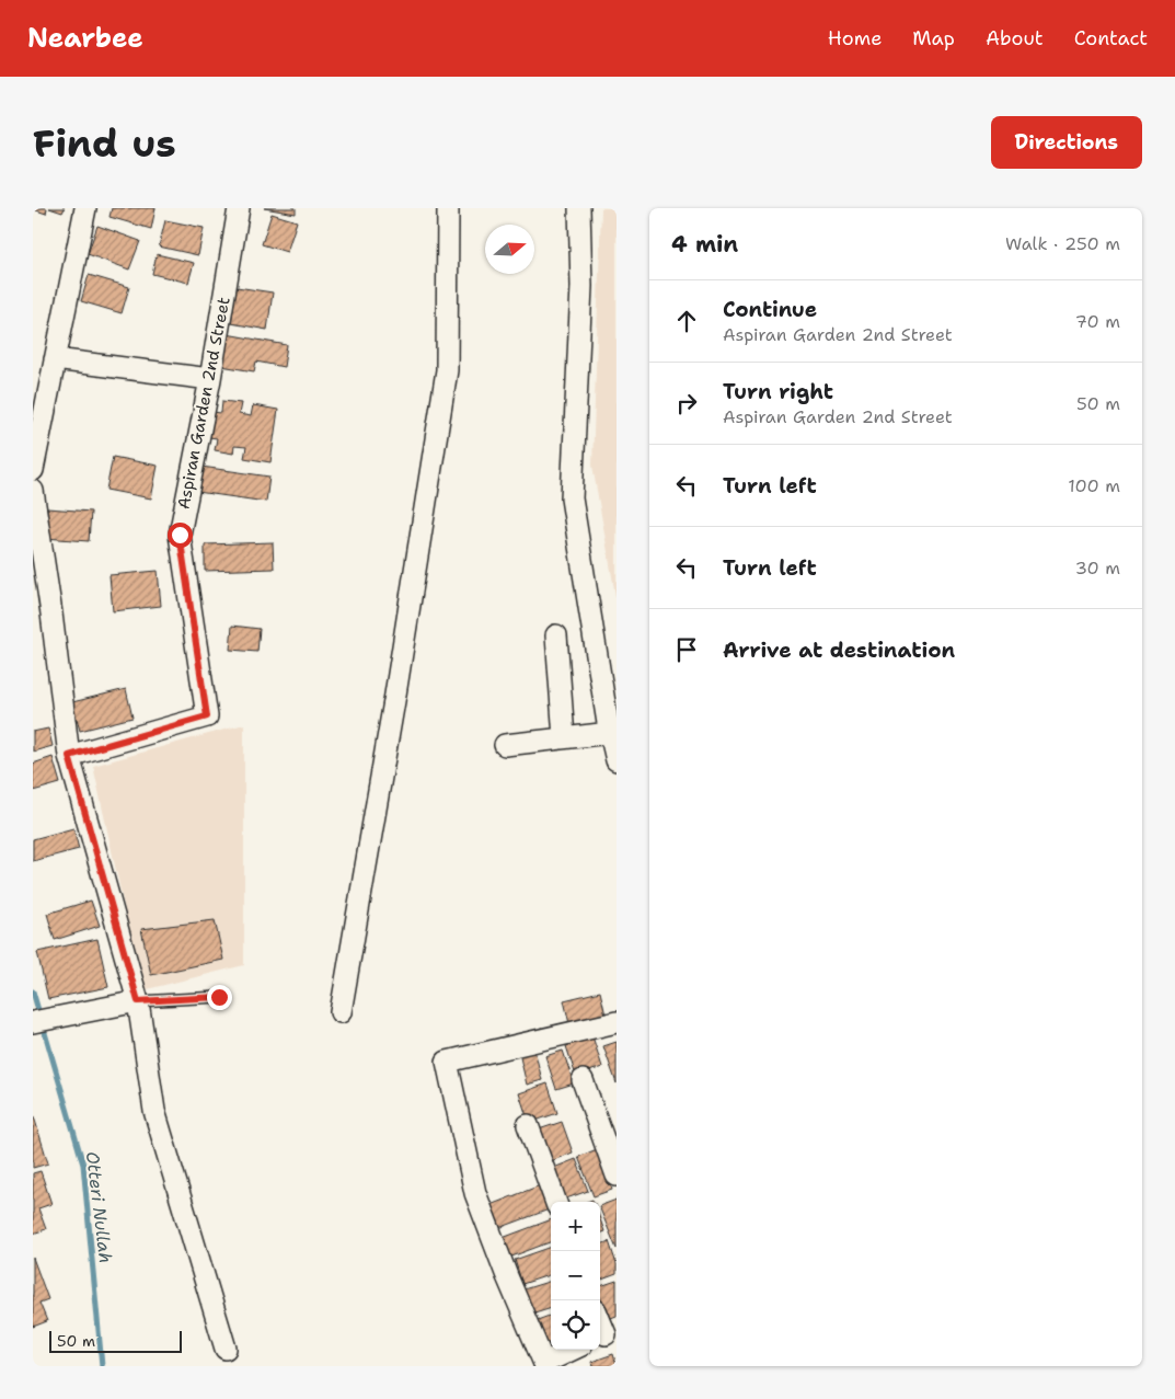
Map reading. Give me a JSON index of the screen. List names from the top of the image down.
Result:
{
  "streets": {
    "street": ["Aspiran Garden 2nd Street"]
  },
  "water": ["Otteri Nullah"],
  "scale_bar": "50 m",
  "north": "right",
  "page": {
    "header": "Nearbee",
    "nav": [
      "Home",
      "Map",
      "About",
      "Contact"
    ],
    "buttons": "Directions",
    "title": "Find us",
    "heading": ["4 min", "Walk · 250 m"],
    "list": [
      ["Continue", "Aspiran Garden 2nd Street", "70 m"],
      ["Turn right", "Aspiran Garden 2nd Street", "50 m"],
      ["Turn left", "100 m"],
      ["Turn left", "30 m"],
      "Arrive at destination"
    ],
    "map_buttons": ["+", "−"],
    "scale": "50 m"
  }
}
